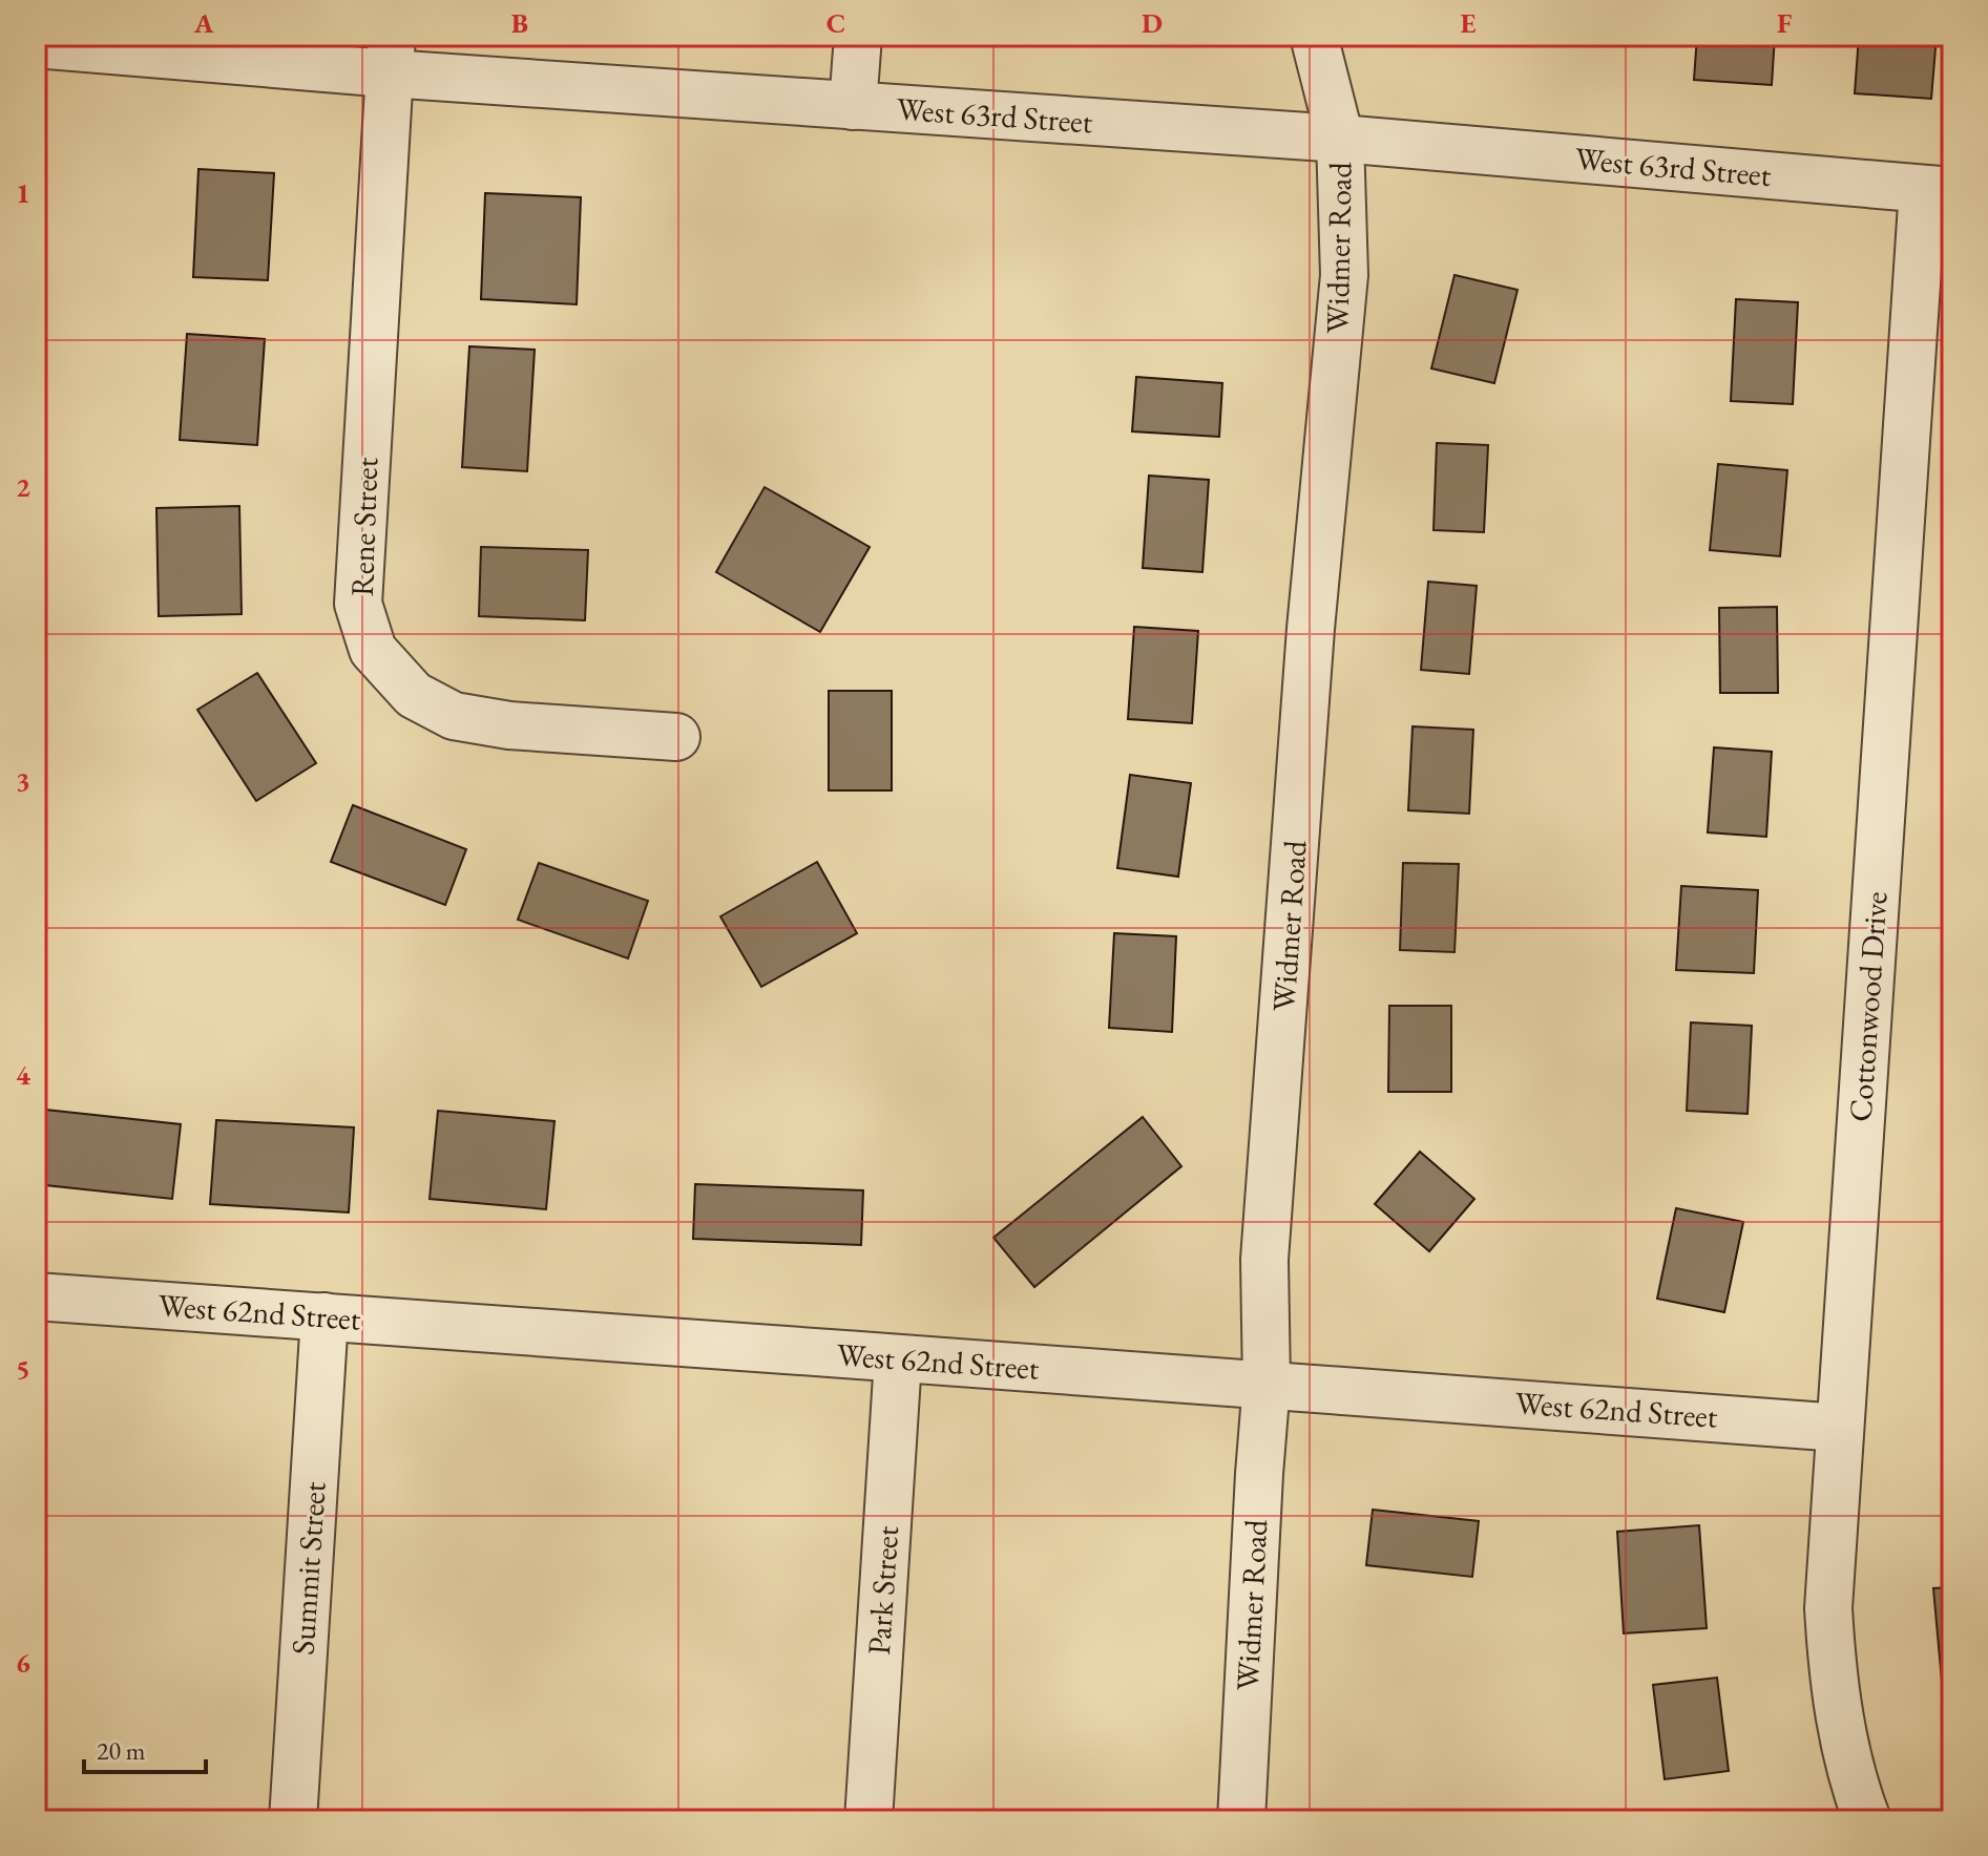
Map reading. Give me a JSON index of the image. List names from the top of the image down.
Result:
{
  "streets": {
    "street": [
      "West 63rd Street",
      "Widmer Road",
      "Rene Street",
      "Cottonwood Drive",
      "West 62nd Street",
      "Summit Street",
      "Park Street"
    ]
  },
  "crossings": [
    ["West 63rd Street", "Widmer Road"],
    ["West 63rd Street", "Rene Street"],
    ["West 63rd Street", "Cottonwood Drive"],
    ["Widmer Road", "West 62nd Street"],
    ["Cottonwood Drive", "West 62nd Street"],
    ["West 62nd Street", "Summit Street"],
    ["West 62nd Street", "Park Street"]
  ],
  "scale_bar": "20 m",
  "grid": {
    "columns": [
      "A",
      "B",
      "C",
      "D",
      "E",
      "F"
    ],
    "rows": [
      "1",
      "2",
      "3",
      "4",
      "5",
      "6"
    ]
  }
}
